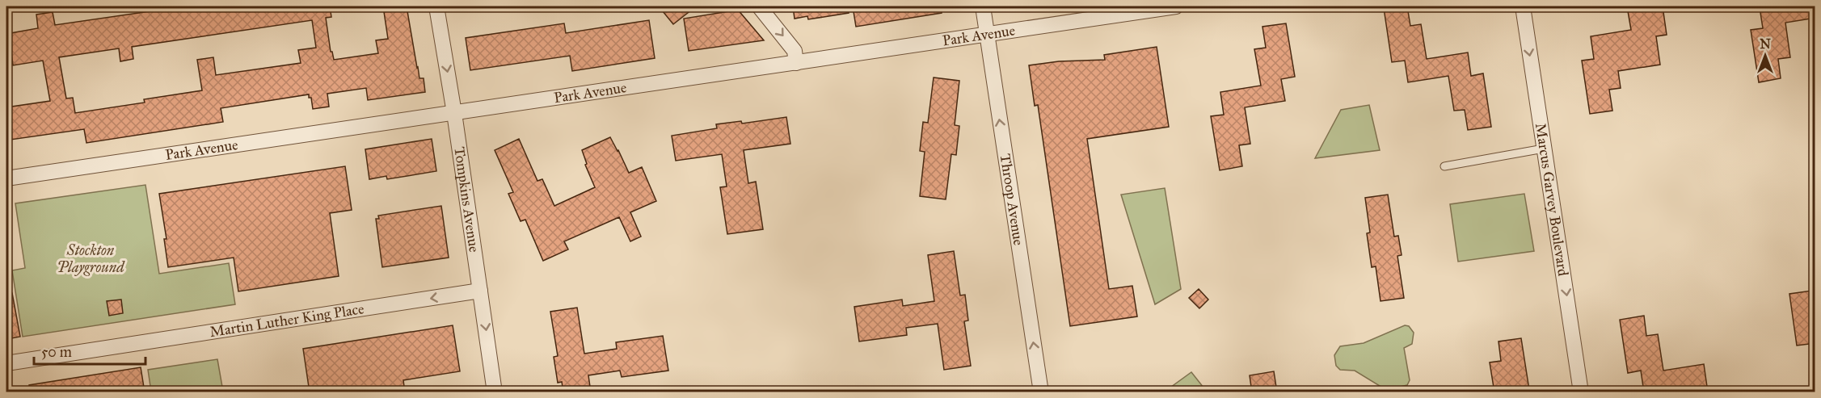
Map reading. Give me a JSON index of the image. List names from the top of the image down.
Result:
{
  "streets": {
    "street": [
      "Park Avenue",
      "Tompkins Avenue",
      "Marcus Garvey Boulevard",
      "Throop Avenue",
      "Martin Luther King Place"
    ]
  },
  "crossings": [
    ["Park Avenue", "Tompkins Avenue"],
    ["Park Avenue", "Throop Avenue"],
    ["Tompkins Avenue", "Martin Luther King Place"]
  ],
  "one_way": [
    "Tompkins Avenue",
    "Marcus Garvey Boulevard",
    "Throop Avenue",
    "Martin Luther King Place"
  ],
  "parks": ["Stockton Playground"],
  "scale_bar": "50 m",
  "north": "top"
}
